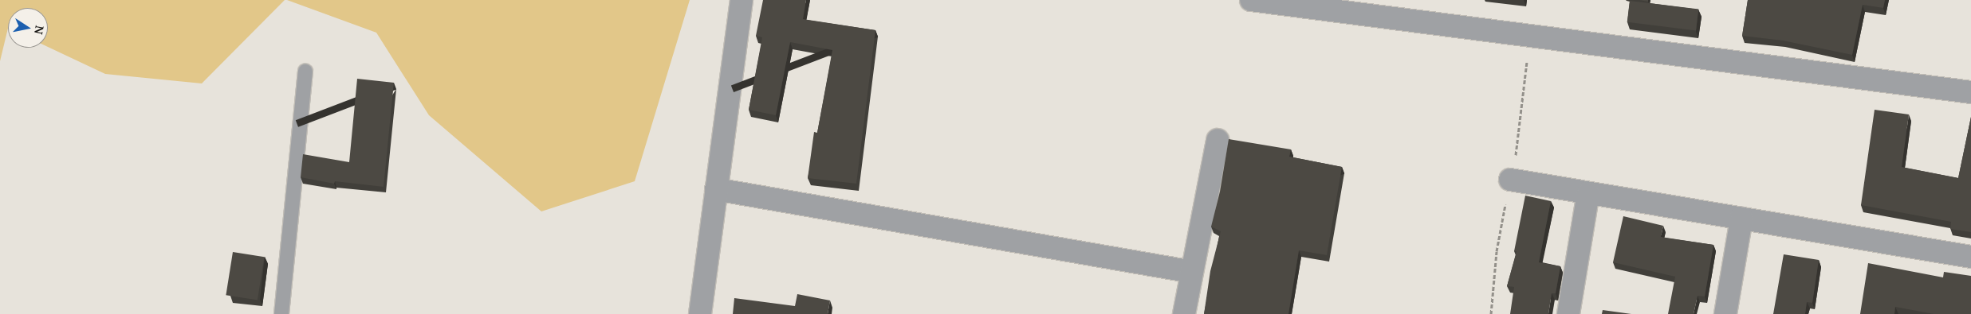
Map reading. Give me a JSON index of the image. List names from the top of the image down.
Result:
{
  "north": "right"
}
